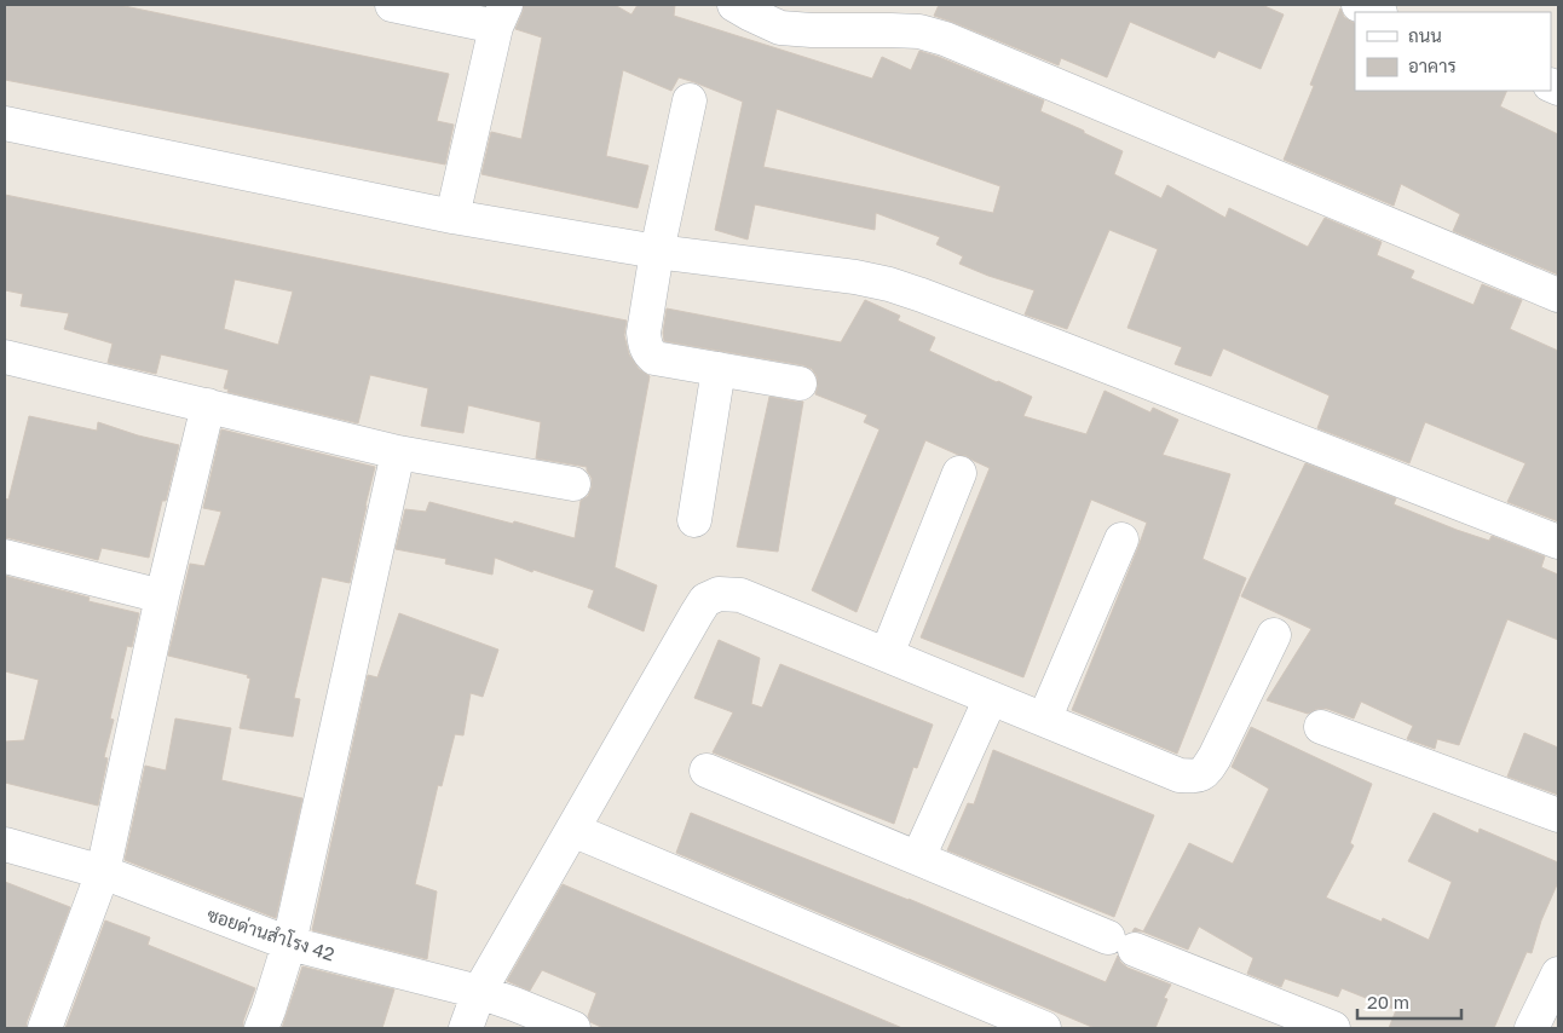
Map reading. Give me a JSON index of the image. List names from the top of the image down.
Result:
{
  "streets": {
    "street": ["ซอยด่านสำโรง 42"]
  },
  "legend": ["ถนน", "อาคาร"],
  "scale_bar": "20 m"
}
